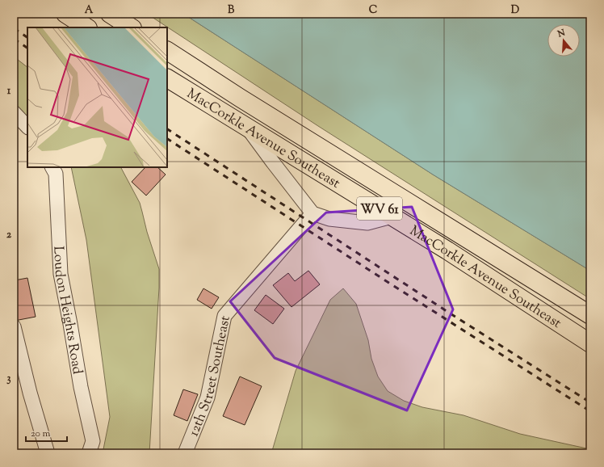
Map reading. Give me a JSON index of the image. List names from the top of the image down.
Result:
{
  "streets": {
    "main road": ["MacCorkle Avenue Southeast", "WV 61"],
    "street": ["Loudon Heights Road", "12th Street Southeast"]
  },
  "scale_bar": "20 m",
  "north": "top",
  "grid": {
    "columns": [
      "A",
      "B",
      "C",
      "D"
    ],
    "rows": ["1", "2", "3"]
  }
}
